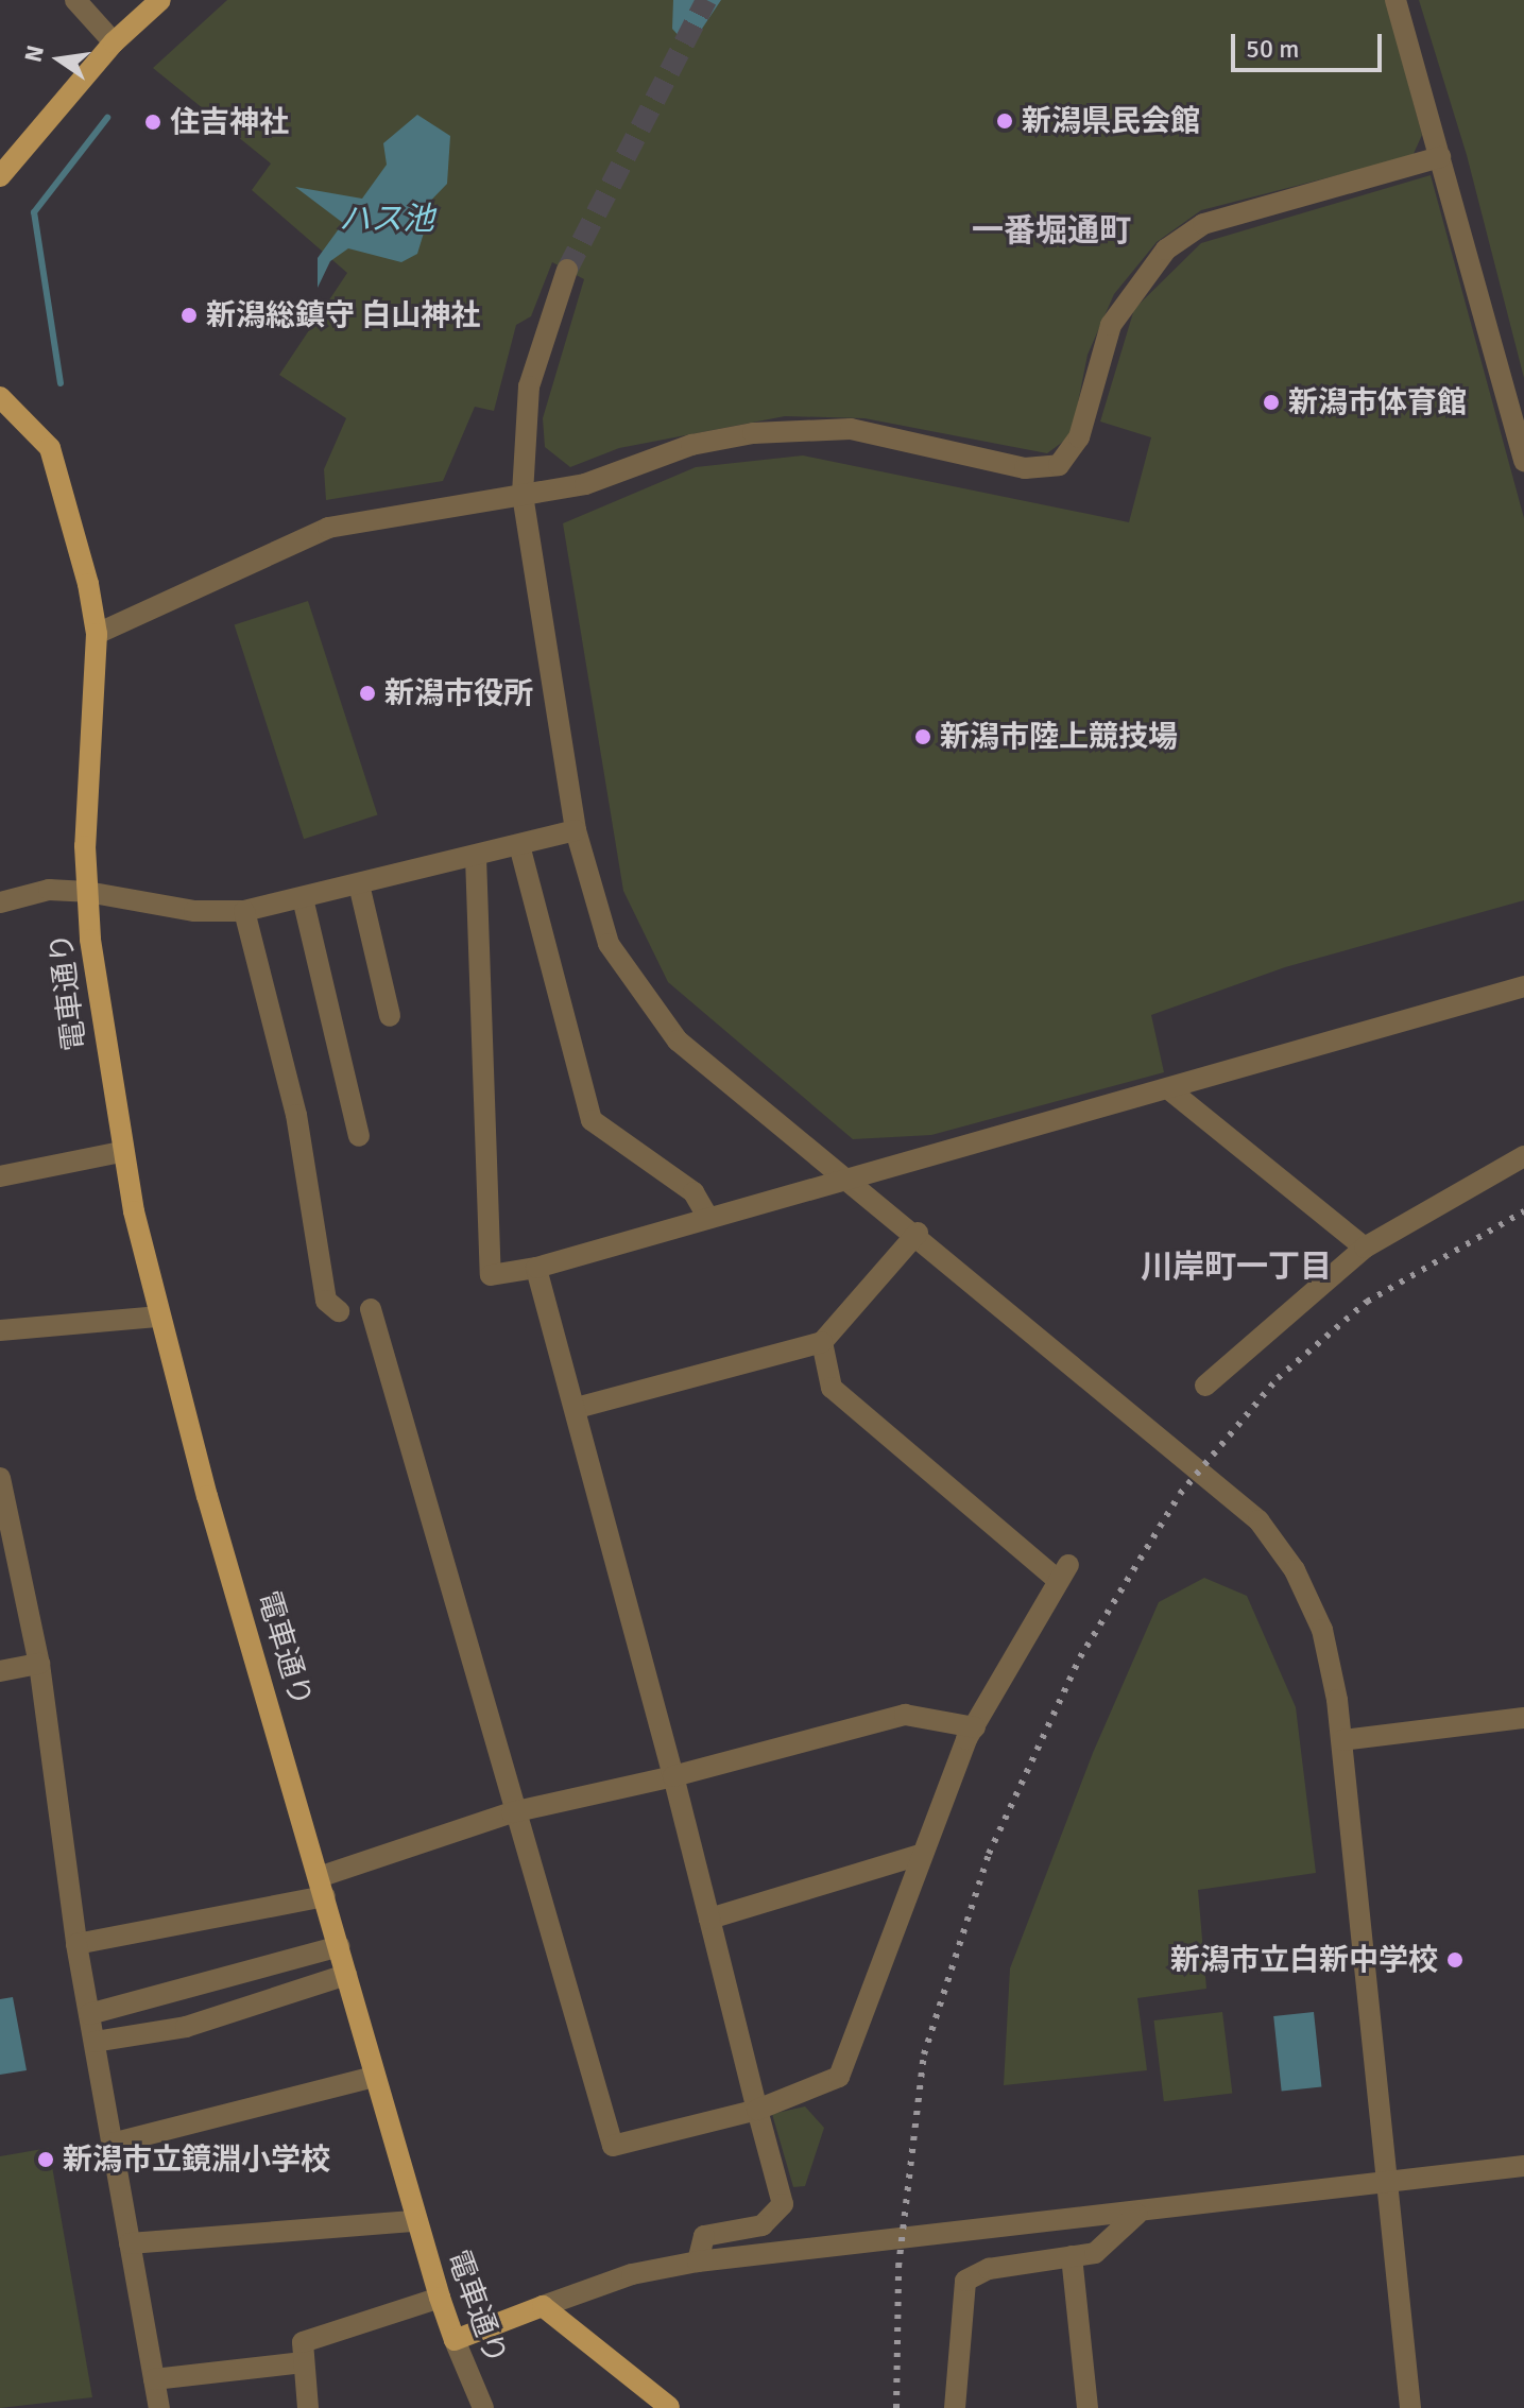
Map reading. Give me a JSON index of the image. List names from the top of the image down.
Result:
{
  "streets": {
    "main road": ["電車通り"]
  },
  "districts": ["一番堀通町", "川岸町一丁目"],
  "water": ["ハス池"],
  "places": [
    "新潟県民会館",
    "住吉神社",
    "新潟総鎮守 白山神社",
    "新潟市体育館",
    "新潟市役所",
    "新潟市陸上競技場",
    "新潟市立白新中学校",
    "新潟市立鏡淵小学校"
  ],
  "scale_bar": "50 m",
  "north": "left"
}
